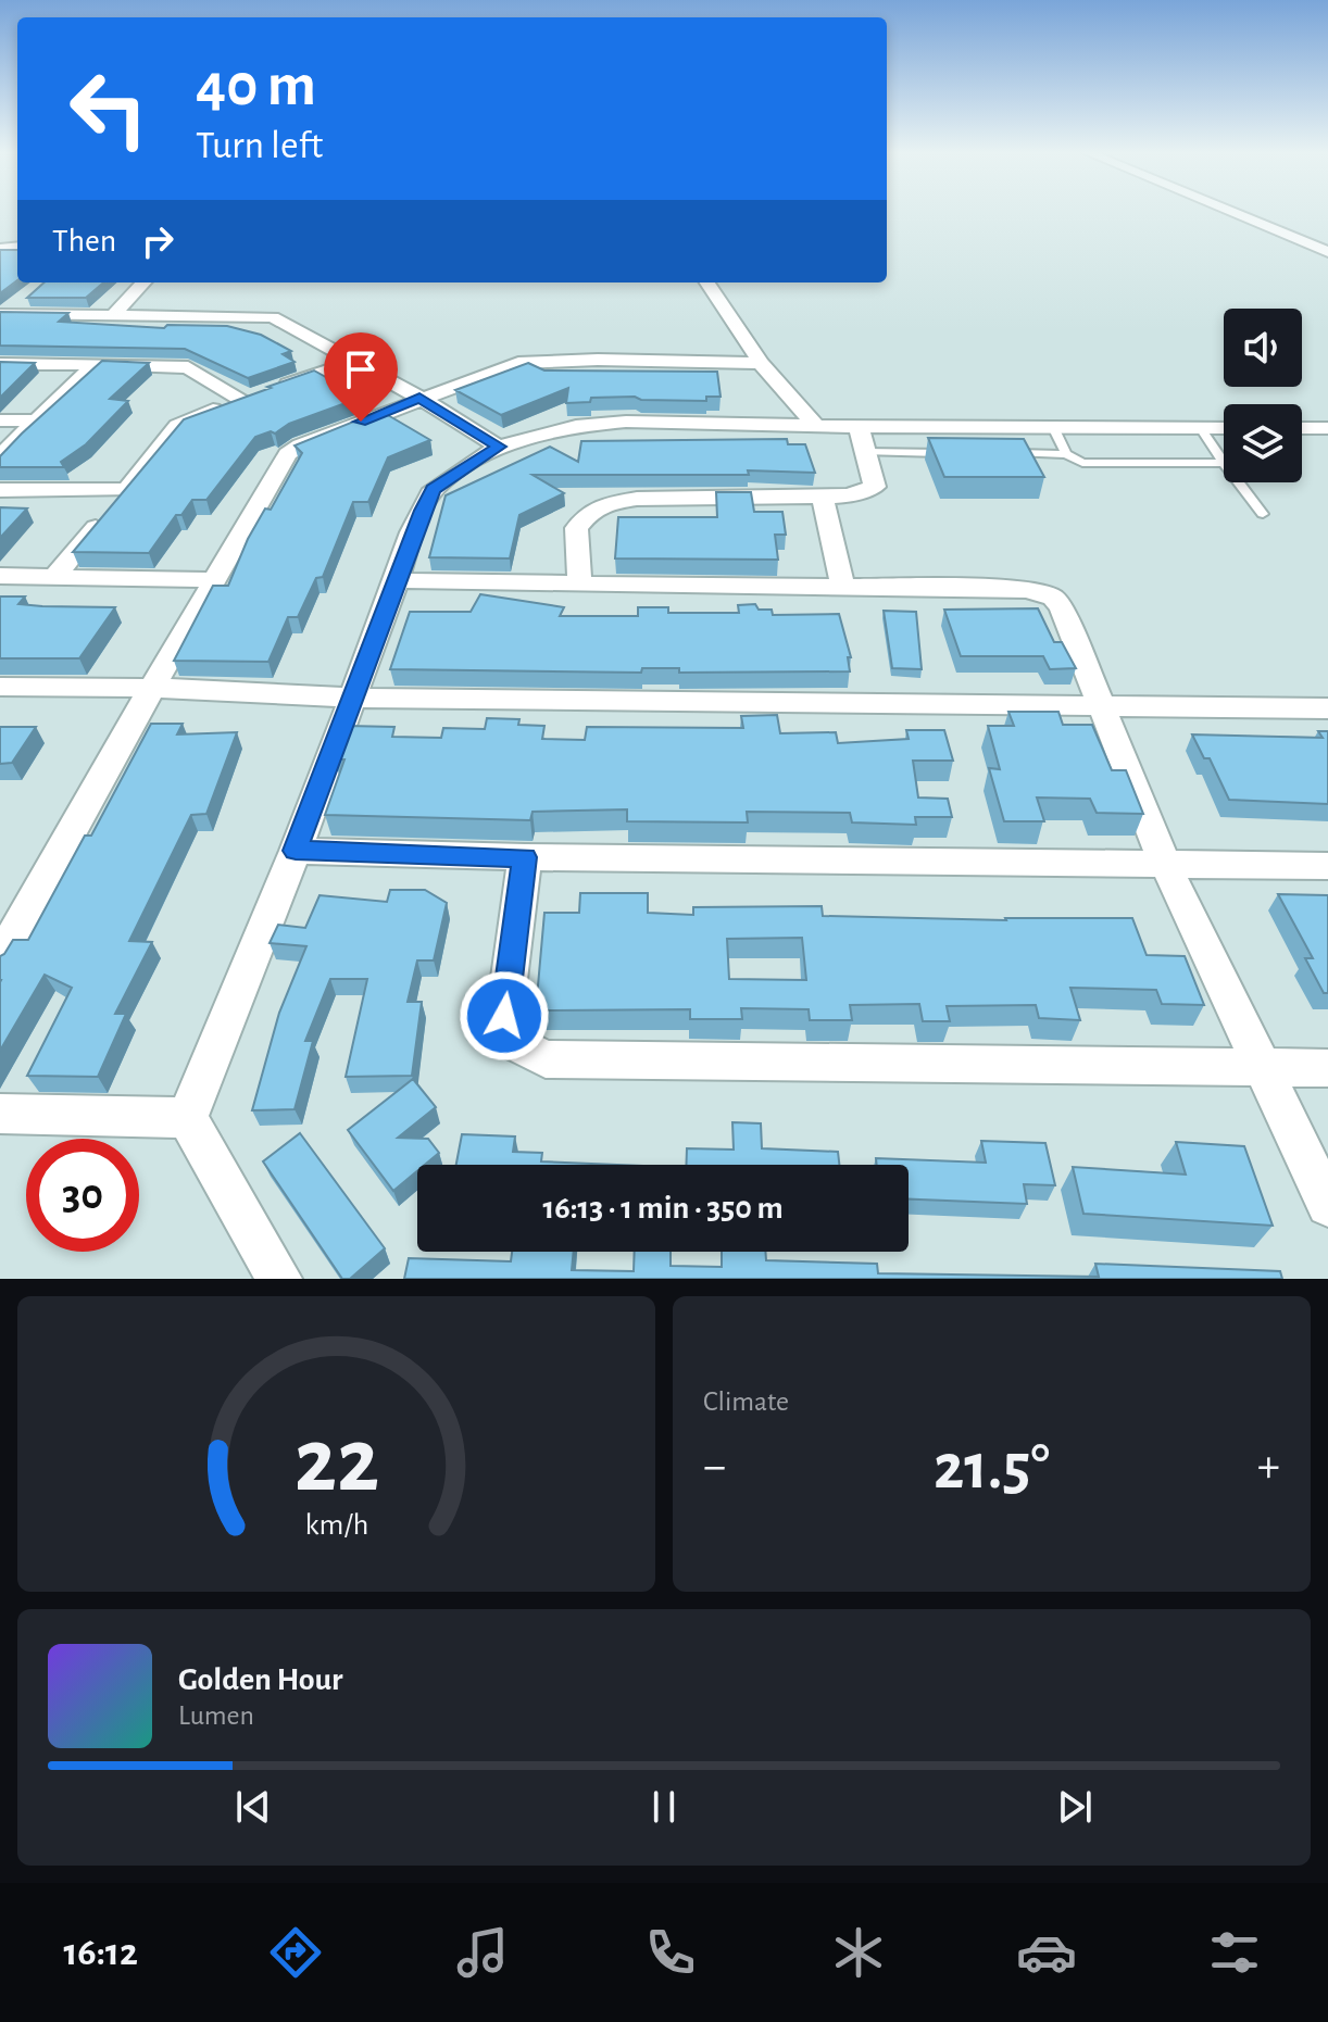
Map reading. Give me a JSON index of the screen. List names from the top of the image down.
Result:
{
  "page": {
    "turn": ["40 m", "Turn left"],
    "then": "Then",
    "limit": "30",
    "trip": "16:13 · 1 min · 350 m",
    "tile": "Climate",
    "heat": ["−", "21.5°", "+"],
    "song": ["Golden Hour", "Lumen"],
    "tabs": "16:12",
    "gauge": ["22", "km/h"]
  }
}
